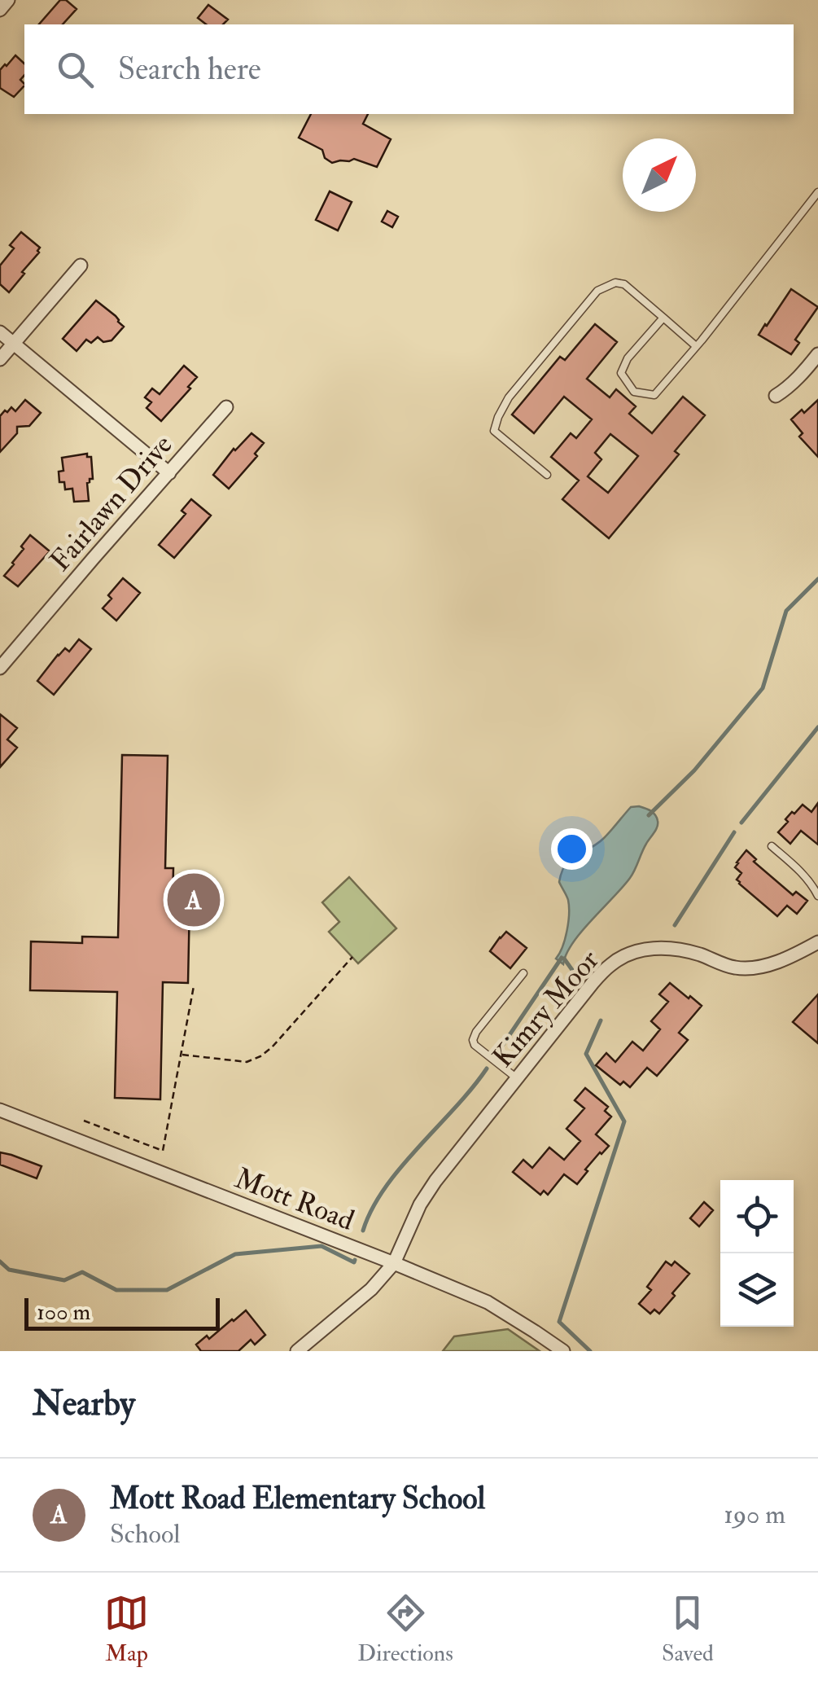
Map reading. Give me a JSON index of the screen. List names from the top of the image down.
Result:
{
  "streets": {
    "street": ["Fairlawn Drive", "Kimry Moor", "Mott Road"]
  },
  "crossings": [
    ["Kimry Moor", "Mott Road"]
  ],
  "scale_bar": "100 m",
  "north": "top right",
  "page": {
    "search": "Search here",
    "pins": "A",
    "scale": "100 m",
    "heading": "Nearby",
    "list": [
      {
        "mark": "A",
        "name": "Mott Road Elementary School",
        "note": "School",
        "value": "190 m"
      }
    ],
    "nav": ["Map", "Directions", "Saved"]
  }
}
